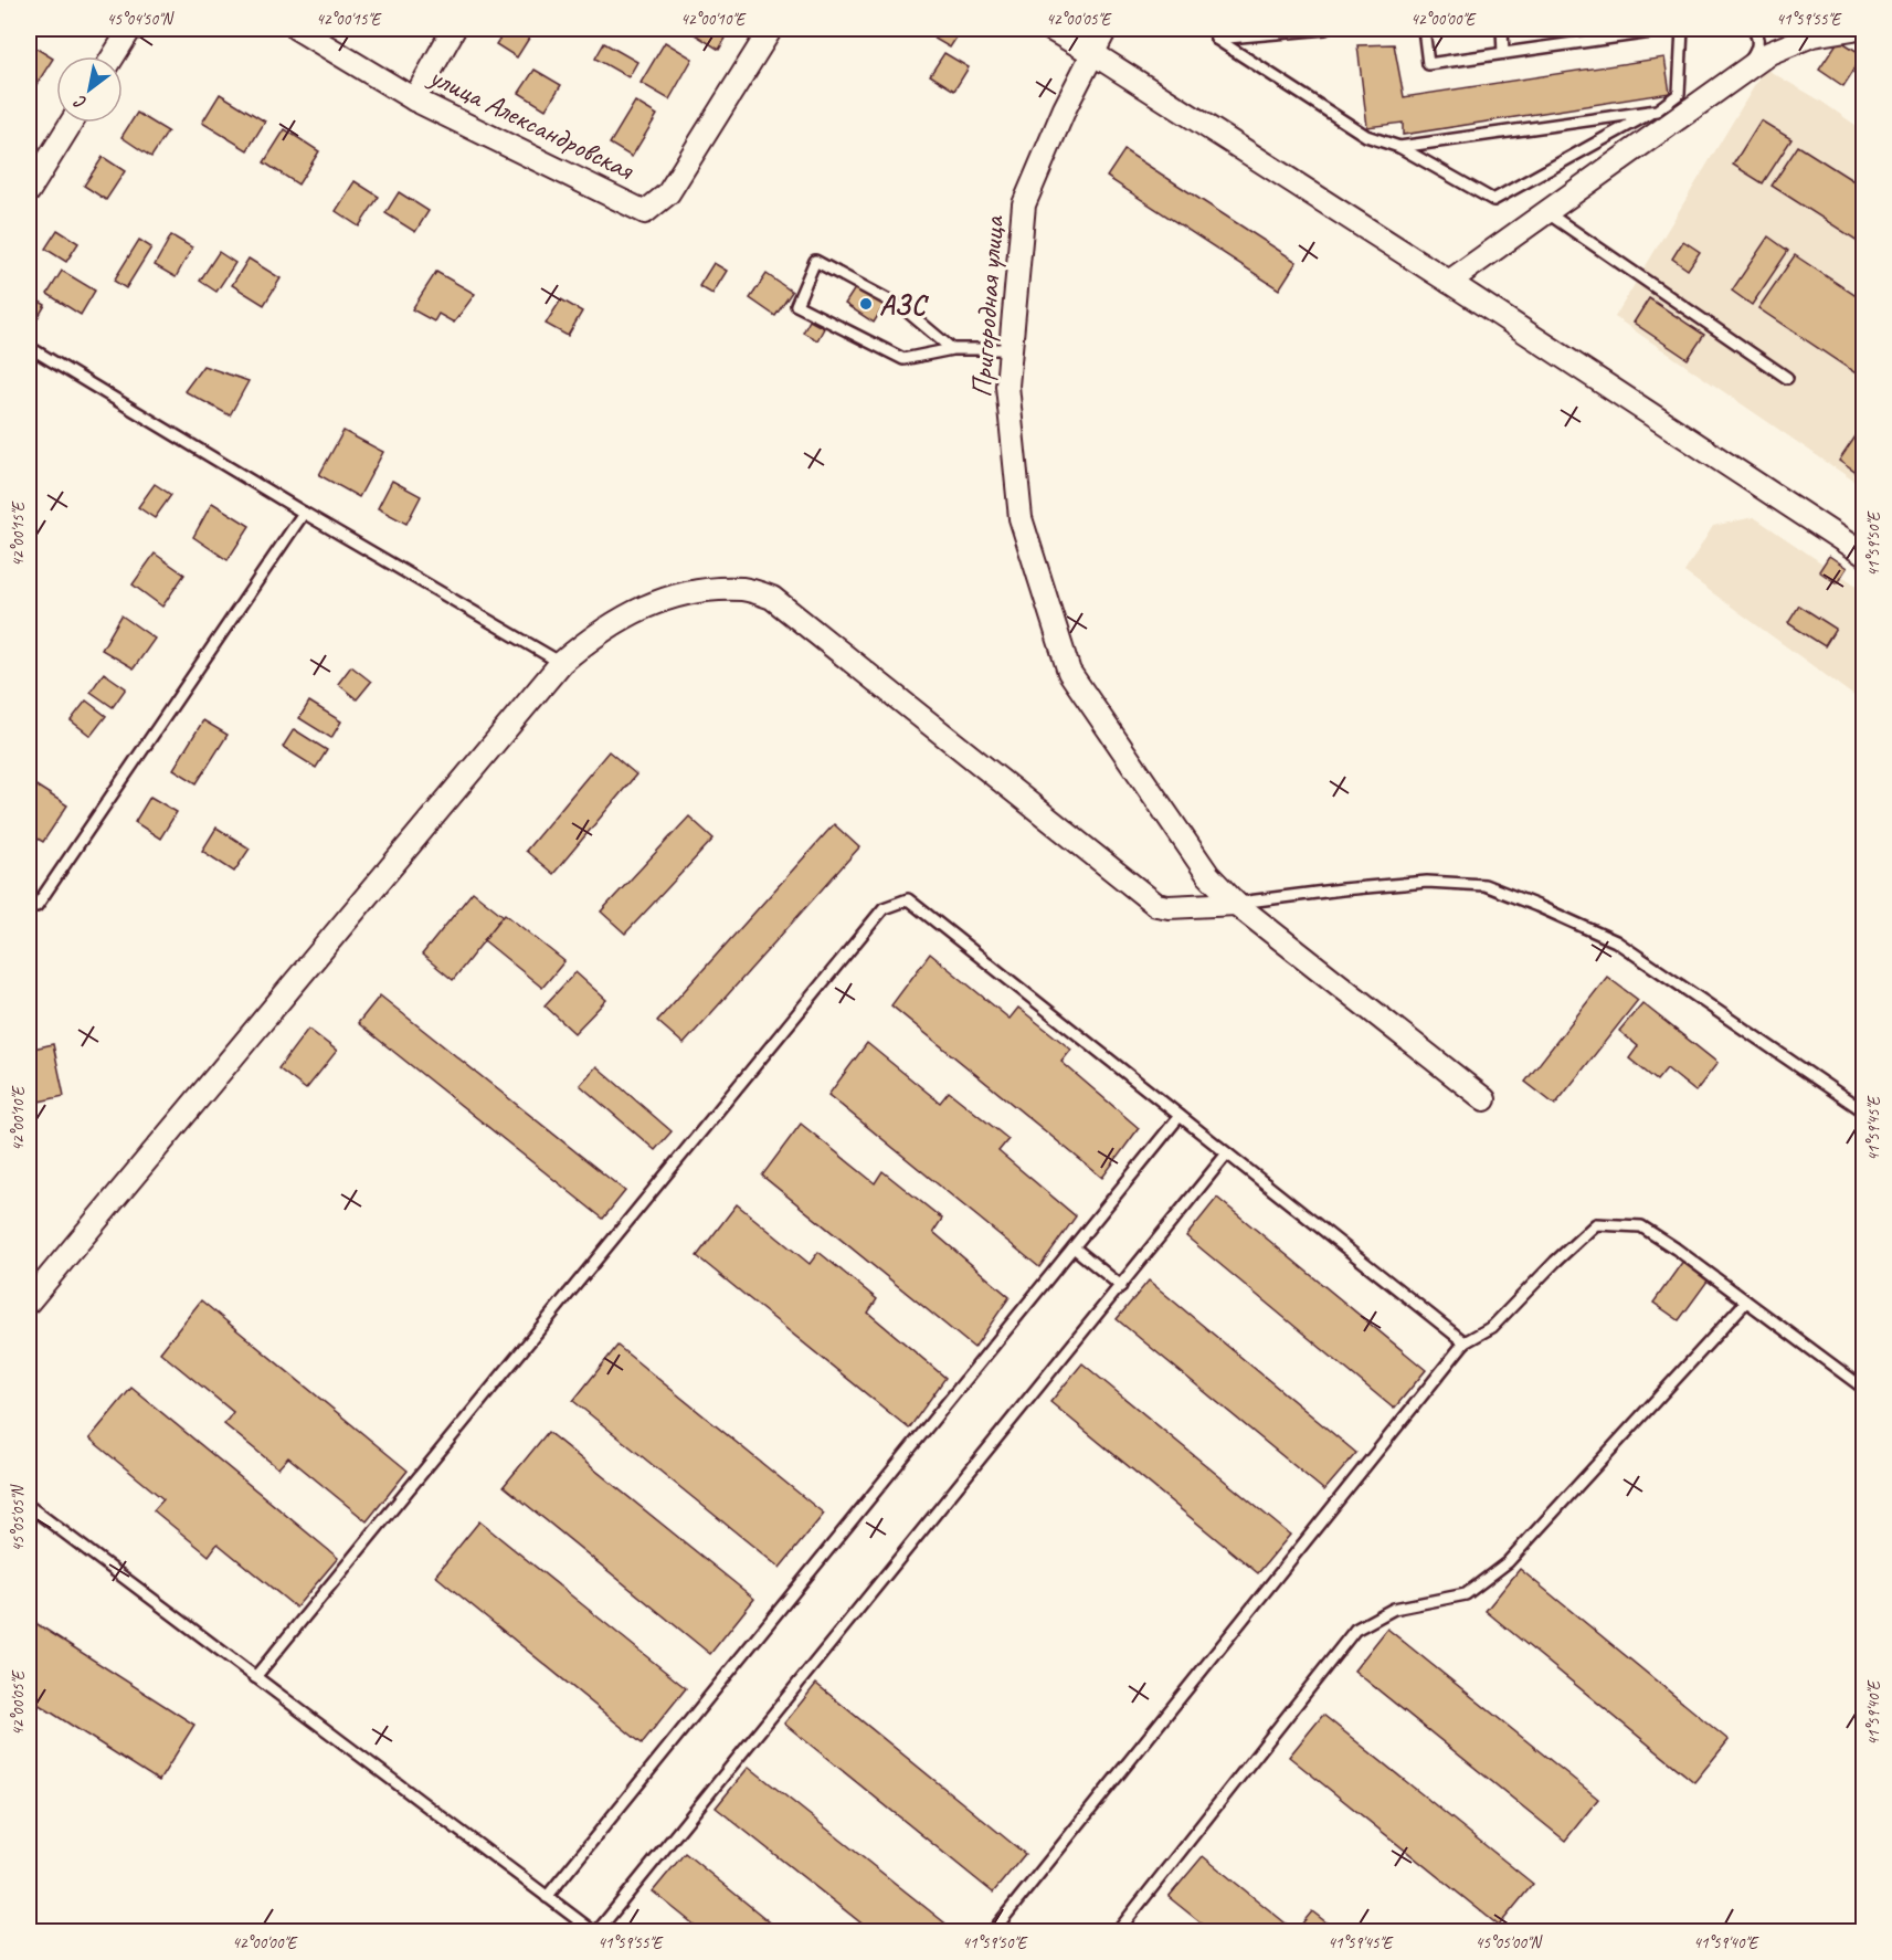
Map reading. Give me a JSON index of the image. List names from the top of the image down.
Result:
{
  "streets": {
    "street": ["улица Александровская", "Пригородная улица"]
  },
  "places": ["АЗС"],
  "north": "bottom left",
  "coordinates": [
    "45°04'50\"N",
    "42°00'15\"E",
    "42°00'10\"E",
    "42°00'05\"E",
    "42°00'00\"E",
    "41°59'55\"E",
    "41°59'50\"E",
    "41°59'45\"E",
    "45°05'05\"N",
    "41°59'40\"E",
    "45°05'00\"N"
  ]
}
